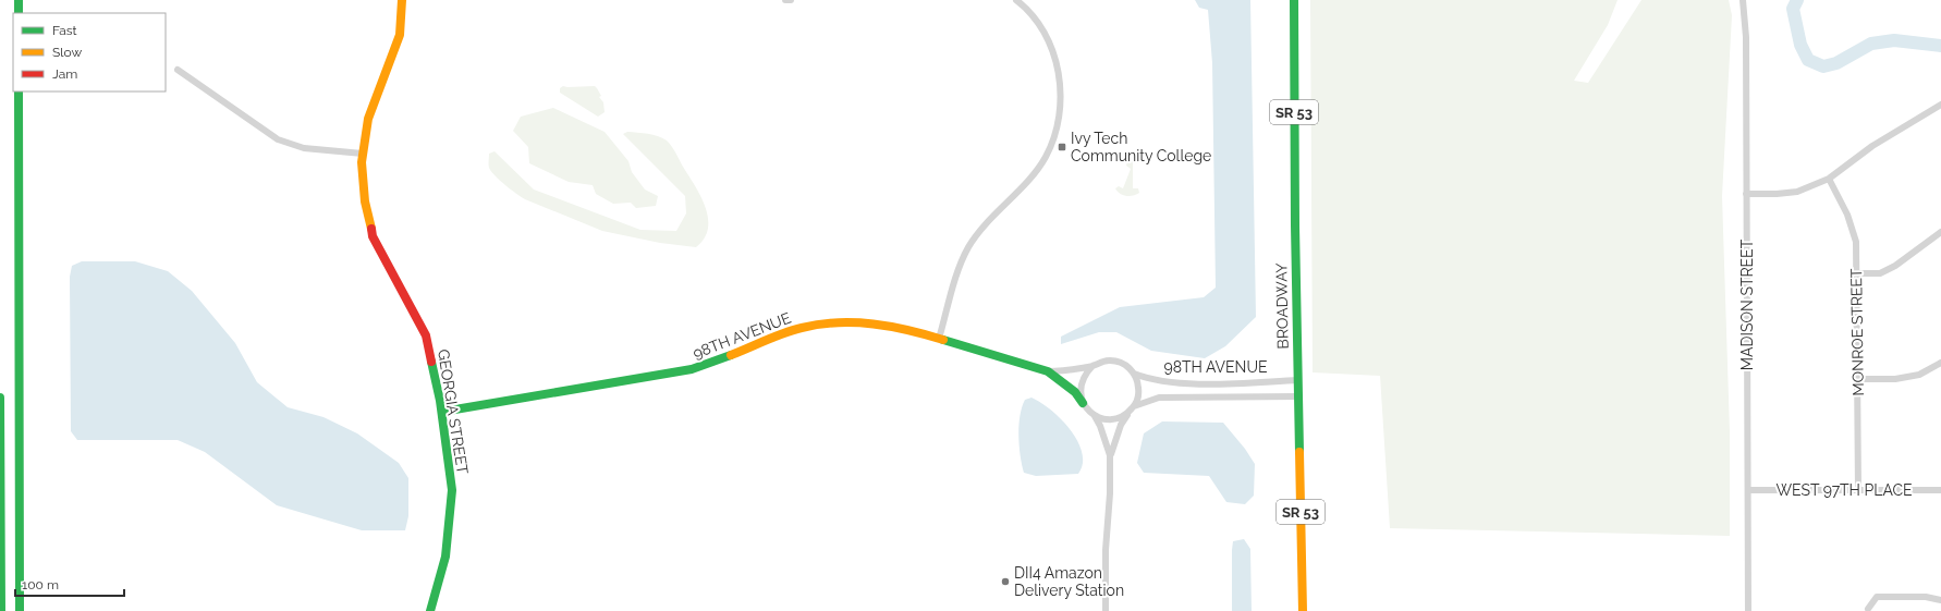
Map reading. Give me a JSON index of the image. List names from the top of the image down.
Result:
{
  "streets": {
    "main road": [
      "SR 53",
      "BROADWAY",
      "98TH AVENUE",
      "GEORGIA STREET"
    ],
    "street": ["MADISON STREET", "MONROE STREET", "WEST 97TH PLACE"]
  },
  "crossings": [
    ["MADISON STREET", "WEST 97TH PLACE"],
    ["BROADWAY", "98TH AVENUE"],
    ["MONROE STREET", "WEST 97TH PLACE"],
    ["98TH AVENUE", "GEORGIA STREET"]
  ],
  "places": {
    "transit": ["Ivy Tech Community College"],
    "other": ["DII4 Amazon Delivery Station"]
  },
  "legend": ["Fast", "Slow", "Jam"],
  "scale_bar": "100 m"
}
